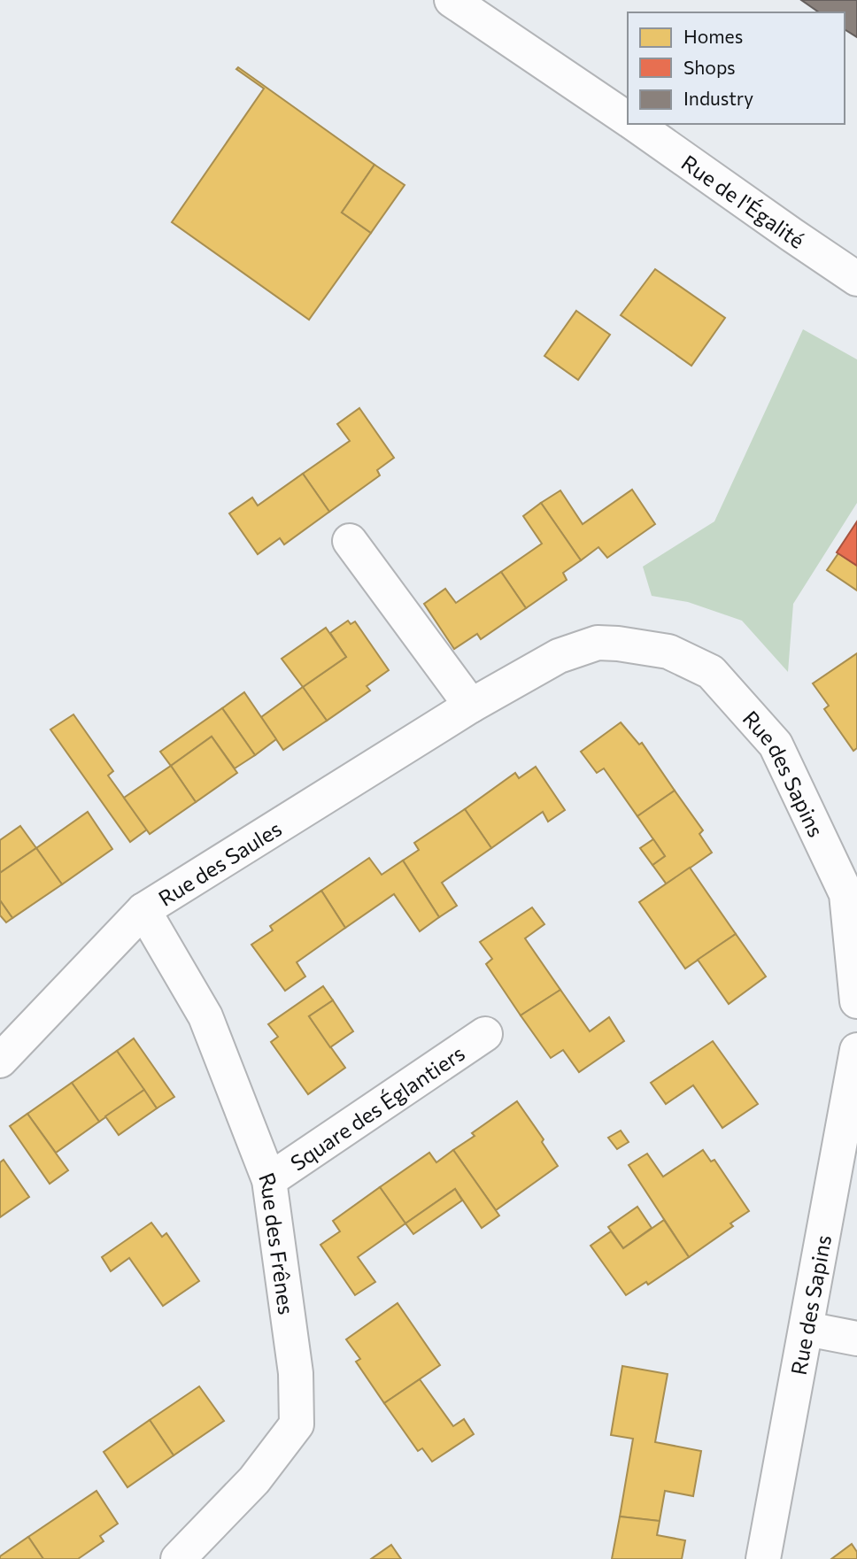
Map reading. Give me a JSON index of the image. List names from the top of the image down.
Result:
{
  "streets": {
    "street": [
      "Rue de l'Égalité",
      "Rue des Sapins",
      "Rue des Saules",
      "Square des Églantiers",
      "Rue des Frênes"
    ]
  },
  "crossings": [
    ["Rue des Sapins", "Rue des Saules"],
    ["Rue des Saules", "Rue des Frênes"],
    ["Square des Églantiers", "Rue des Frênes"]
  ],
  "legend": ["Homes", "Shops", "Industry"]
}
